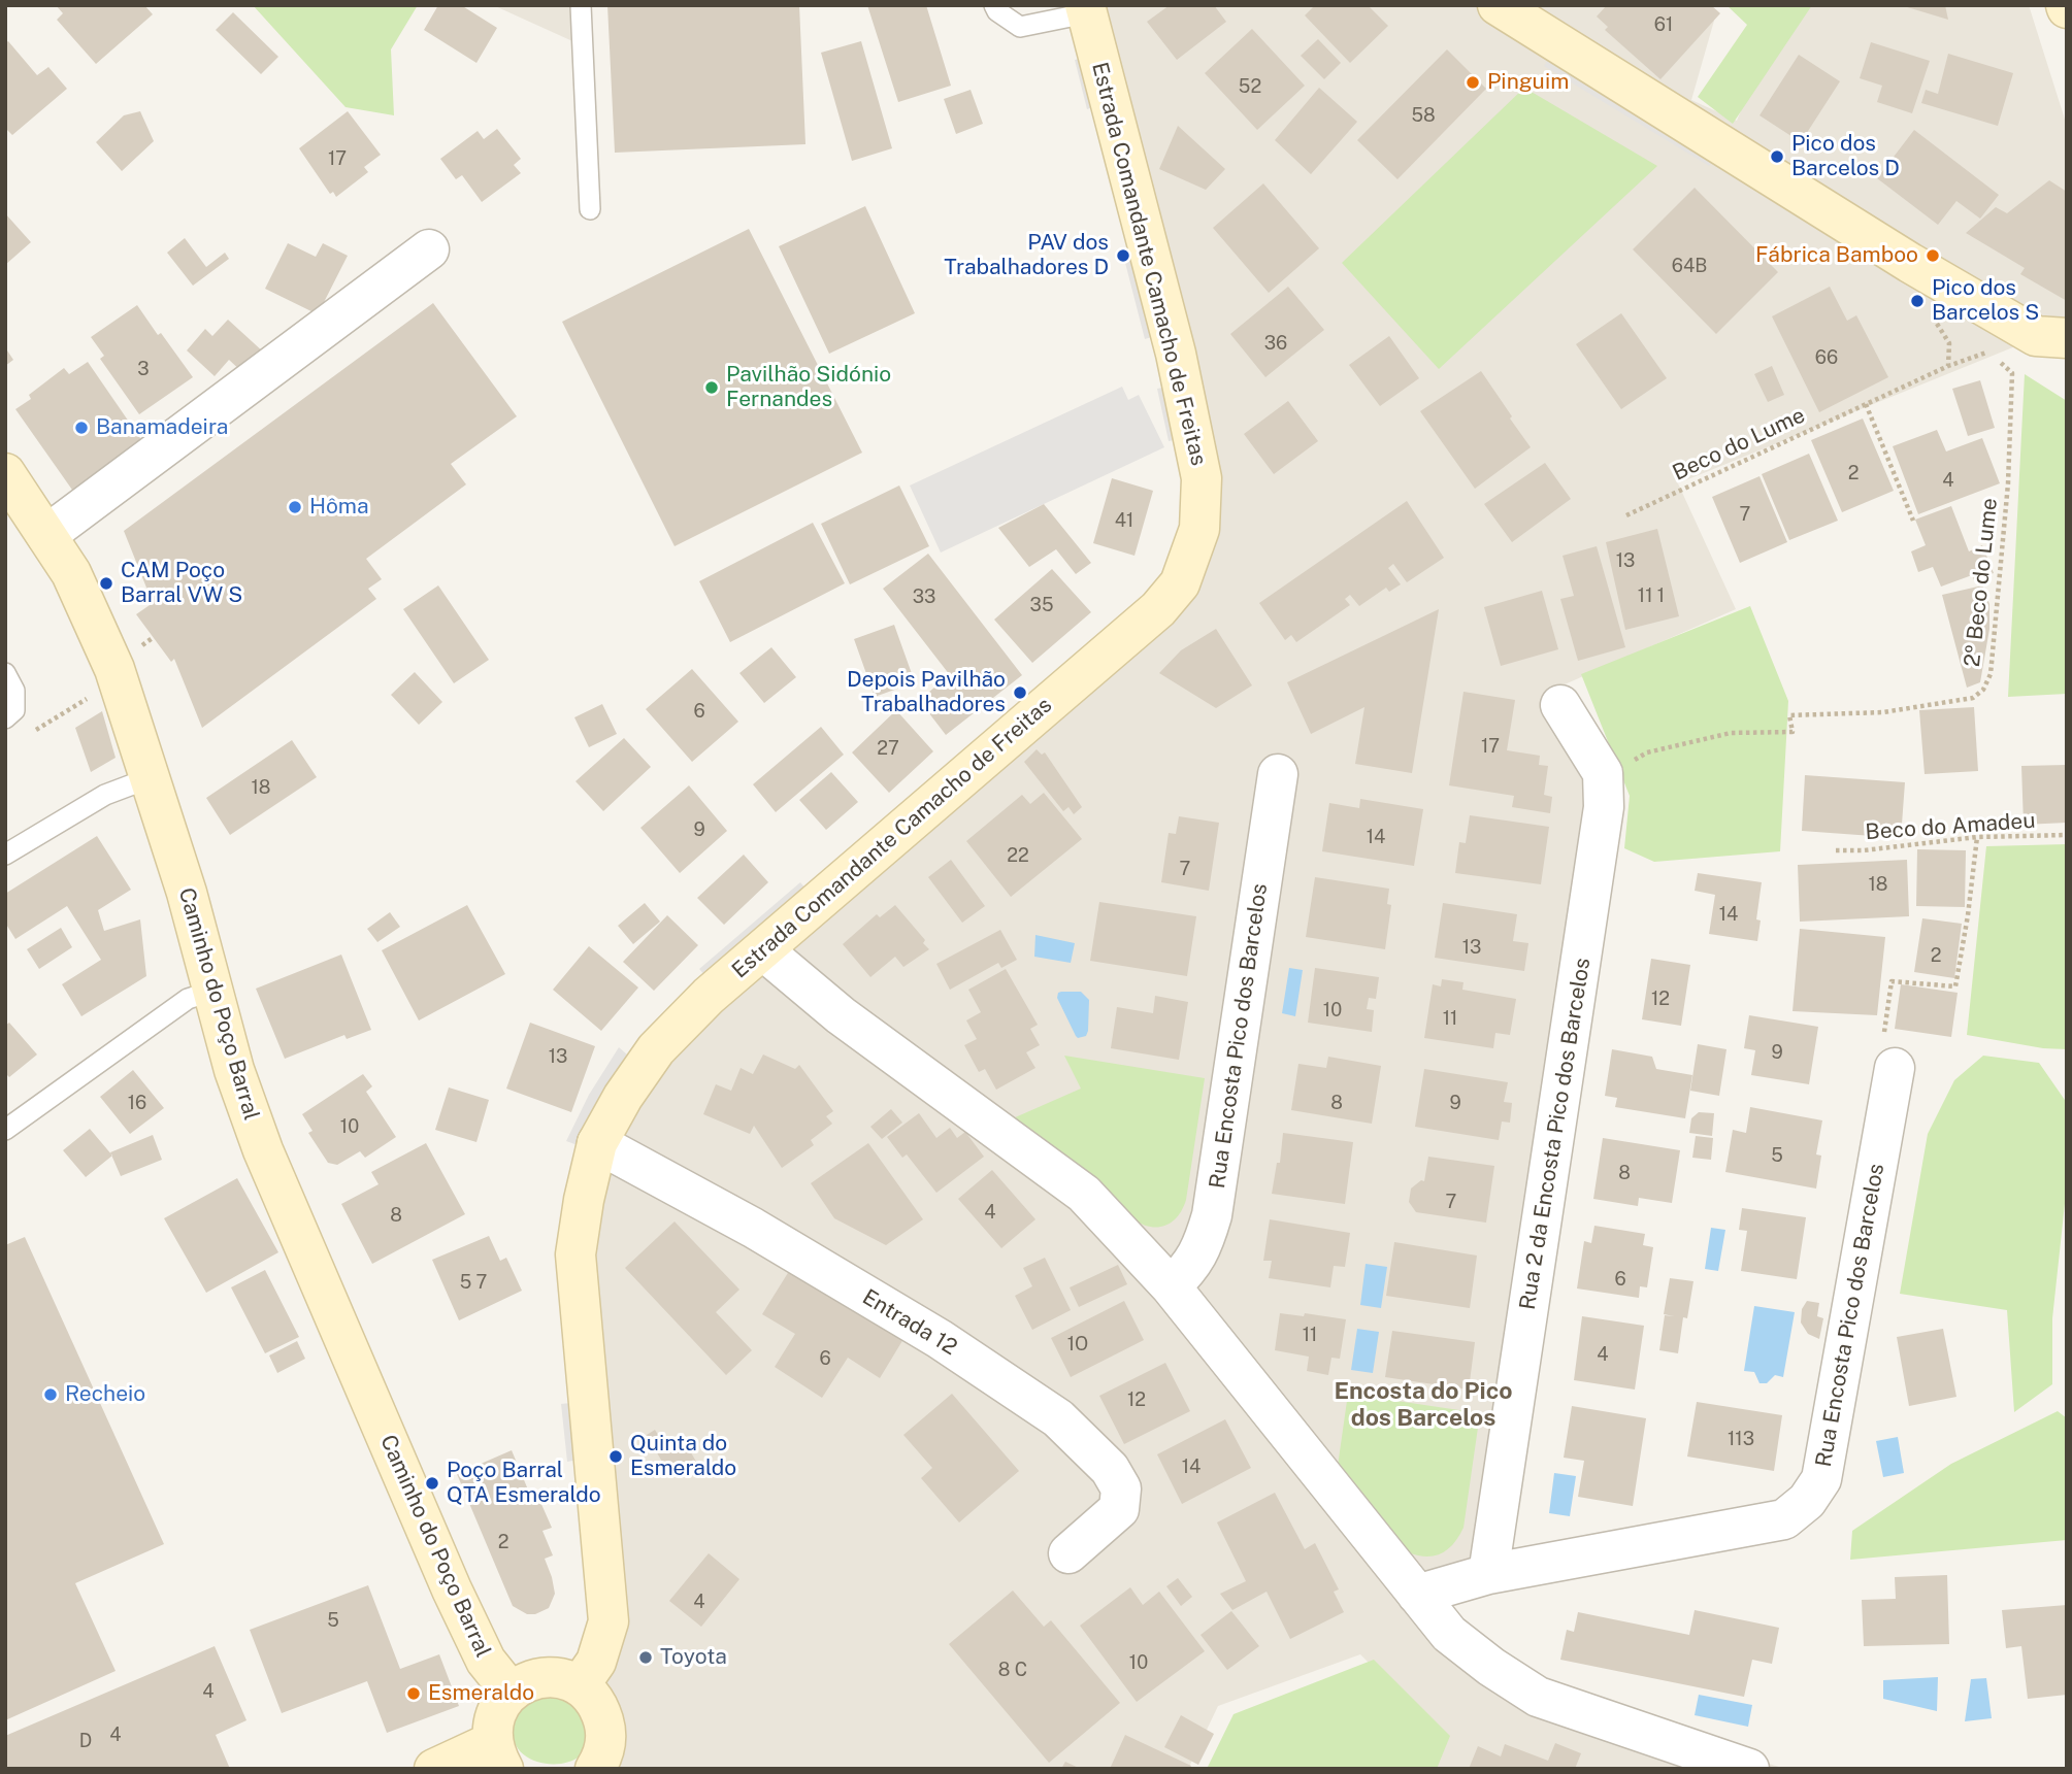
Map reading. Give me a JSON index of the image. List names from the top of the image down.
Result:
{
  "streets": {
    "main road": ["Estrada Comandante Camacho de Freitas", "Caminho do Poço Barral"],
    "street": ["Rua Encosta Pico dos Barcelos", "Rua 2 da Encosta Pico dos Barcelos", "Entrada 12"],
    "path": ["Beco do Lume", "2º Beco do Lume", "Beco do Amadeu"]
  },
  "crossings": [
    ["Estrada Comandante Camacho de Freitas", "Entrada 12"],
    ["Beco do Lume", "2º Beco do Lume"],
    ["Rua Encosta Pico dos Barcelos", "Rua 2 da Encosta Pico dos Barcelos"]
  ],
  "districts": ["Encosta do Pico dos Barcelos"],
  "places": [
    "Pinguim",
    "Pico dos Barcelos D",
    "PAV dos Trabalhadores D",
    "Fábrica Bamboo",
    "Pico dos Barcelos S",
    "Pavilhão Sidónio Fernandes",
    "Banamadeira",
    "Hôma",
    "CAM Poço Barral VW S",
    "Depois Pavilhão Trabalhadores",
    "Recheio",
    "Quinta do Esmeraldo",
    "Poço Barral QTA Esmeraldo",
    "Toyota",
    "Esmeraldo"
  ],
  "house_numbers": [
    "61",
    "52",
    "58",
    "17",
    "64B",
    "36",
    "66",
    "3",
    "2",
    "4",
    "7",
    "41",
    "13",
    "11 1",
    "33",
    "35",
    "6",
    "17",
    "27",
    "18",
    "9",
    "14",
    "22",
    "7",
    "18",
    "14",
    "13",
    "2",
    "12",
    "10",
    "11",
    "9",
    "13",
    "16",
    "8",
    "9",
    "10",
    "5",
    "8",
    "7",
    "4",
    "8",
    "6",
    "5 7",
    "11",
    "1O",
    "4",
    "6",
    "12",
    "113",
    "14",
    "2",
    "4",
    "5",
    "10",
    "8 C",
    "4",
    "4",
    "D"
  ]
}
